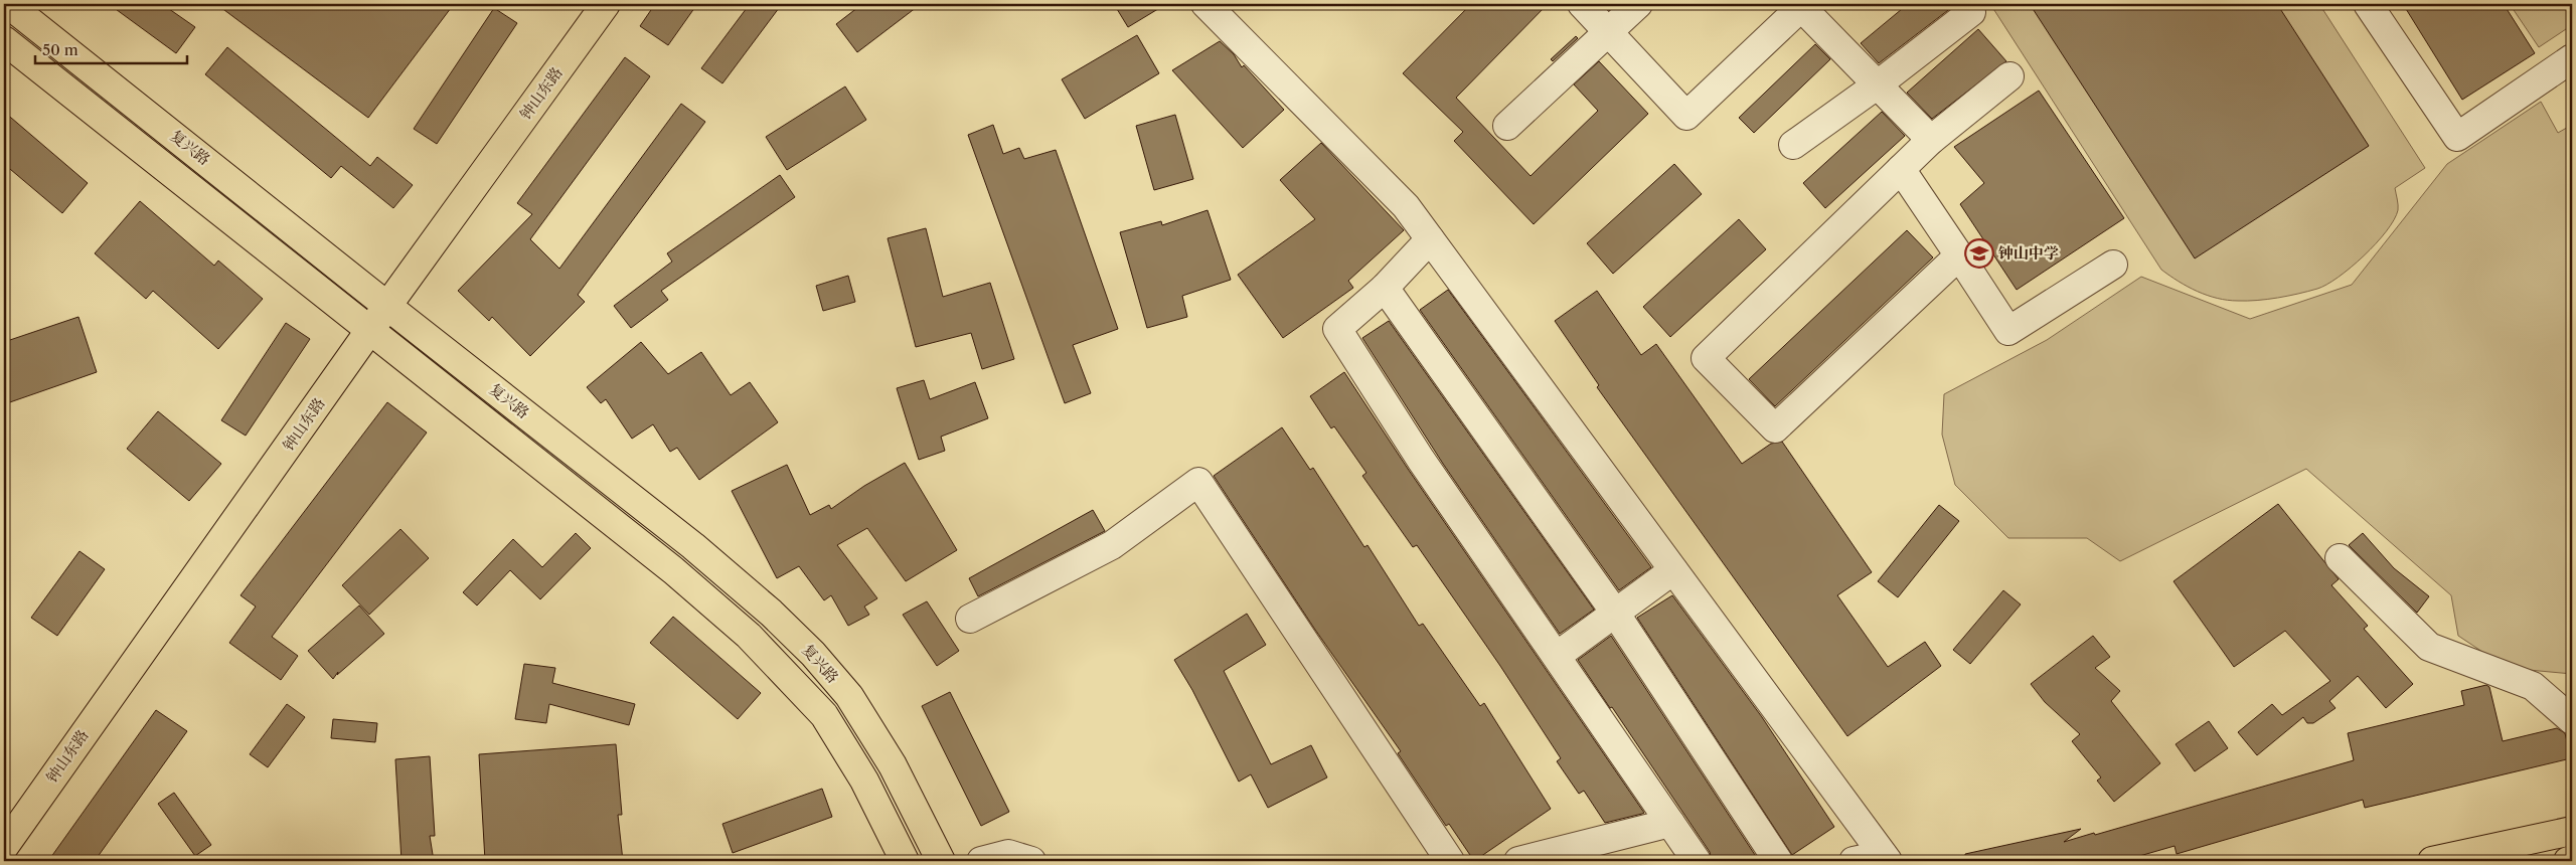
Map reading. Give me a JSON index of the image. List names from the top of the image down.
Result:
{
  "streets": {
    "main road": ["钟山东路", "复兴路"]
  },
  "crossings": [
    ["钟山东路", "复兴路"]
  ],
  "places": {
    "school or university": ["钟山中学"]
  },
  "scale_bar": "50 m"
}
